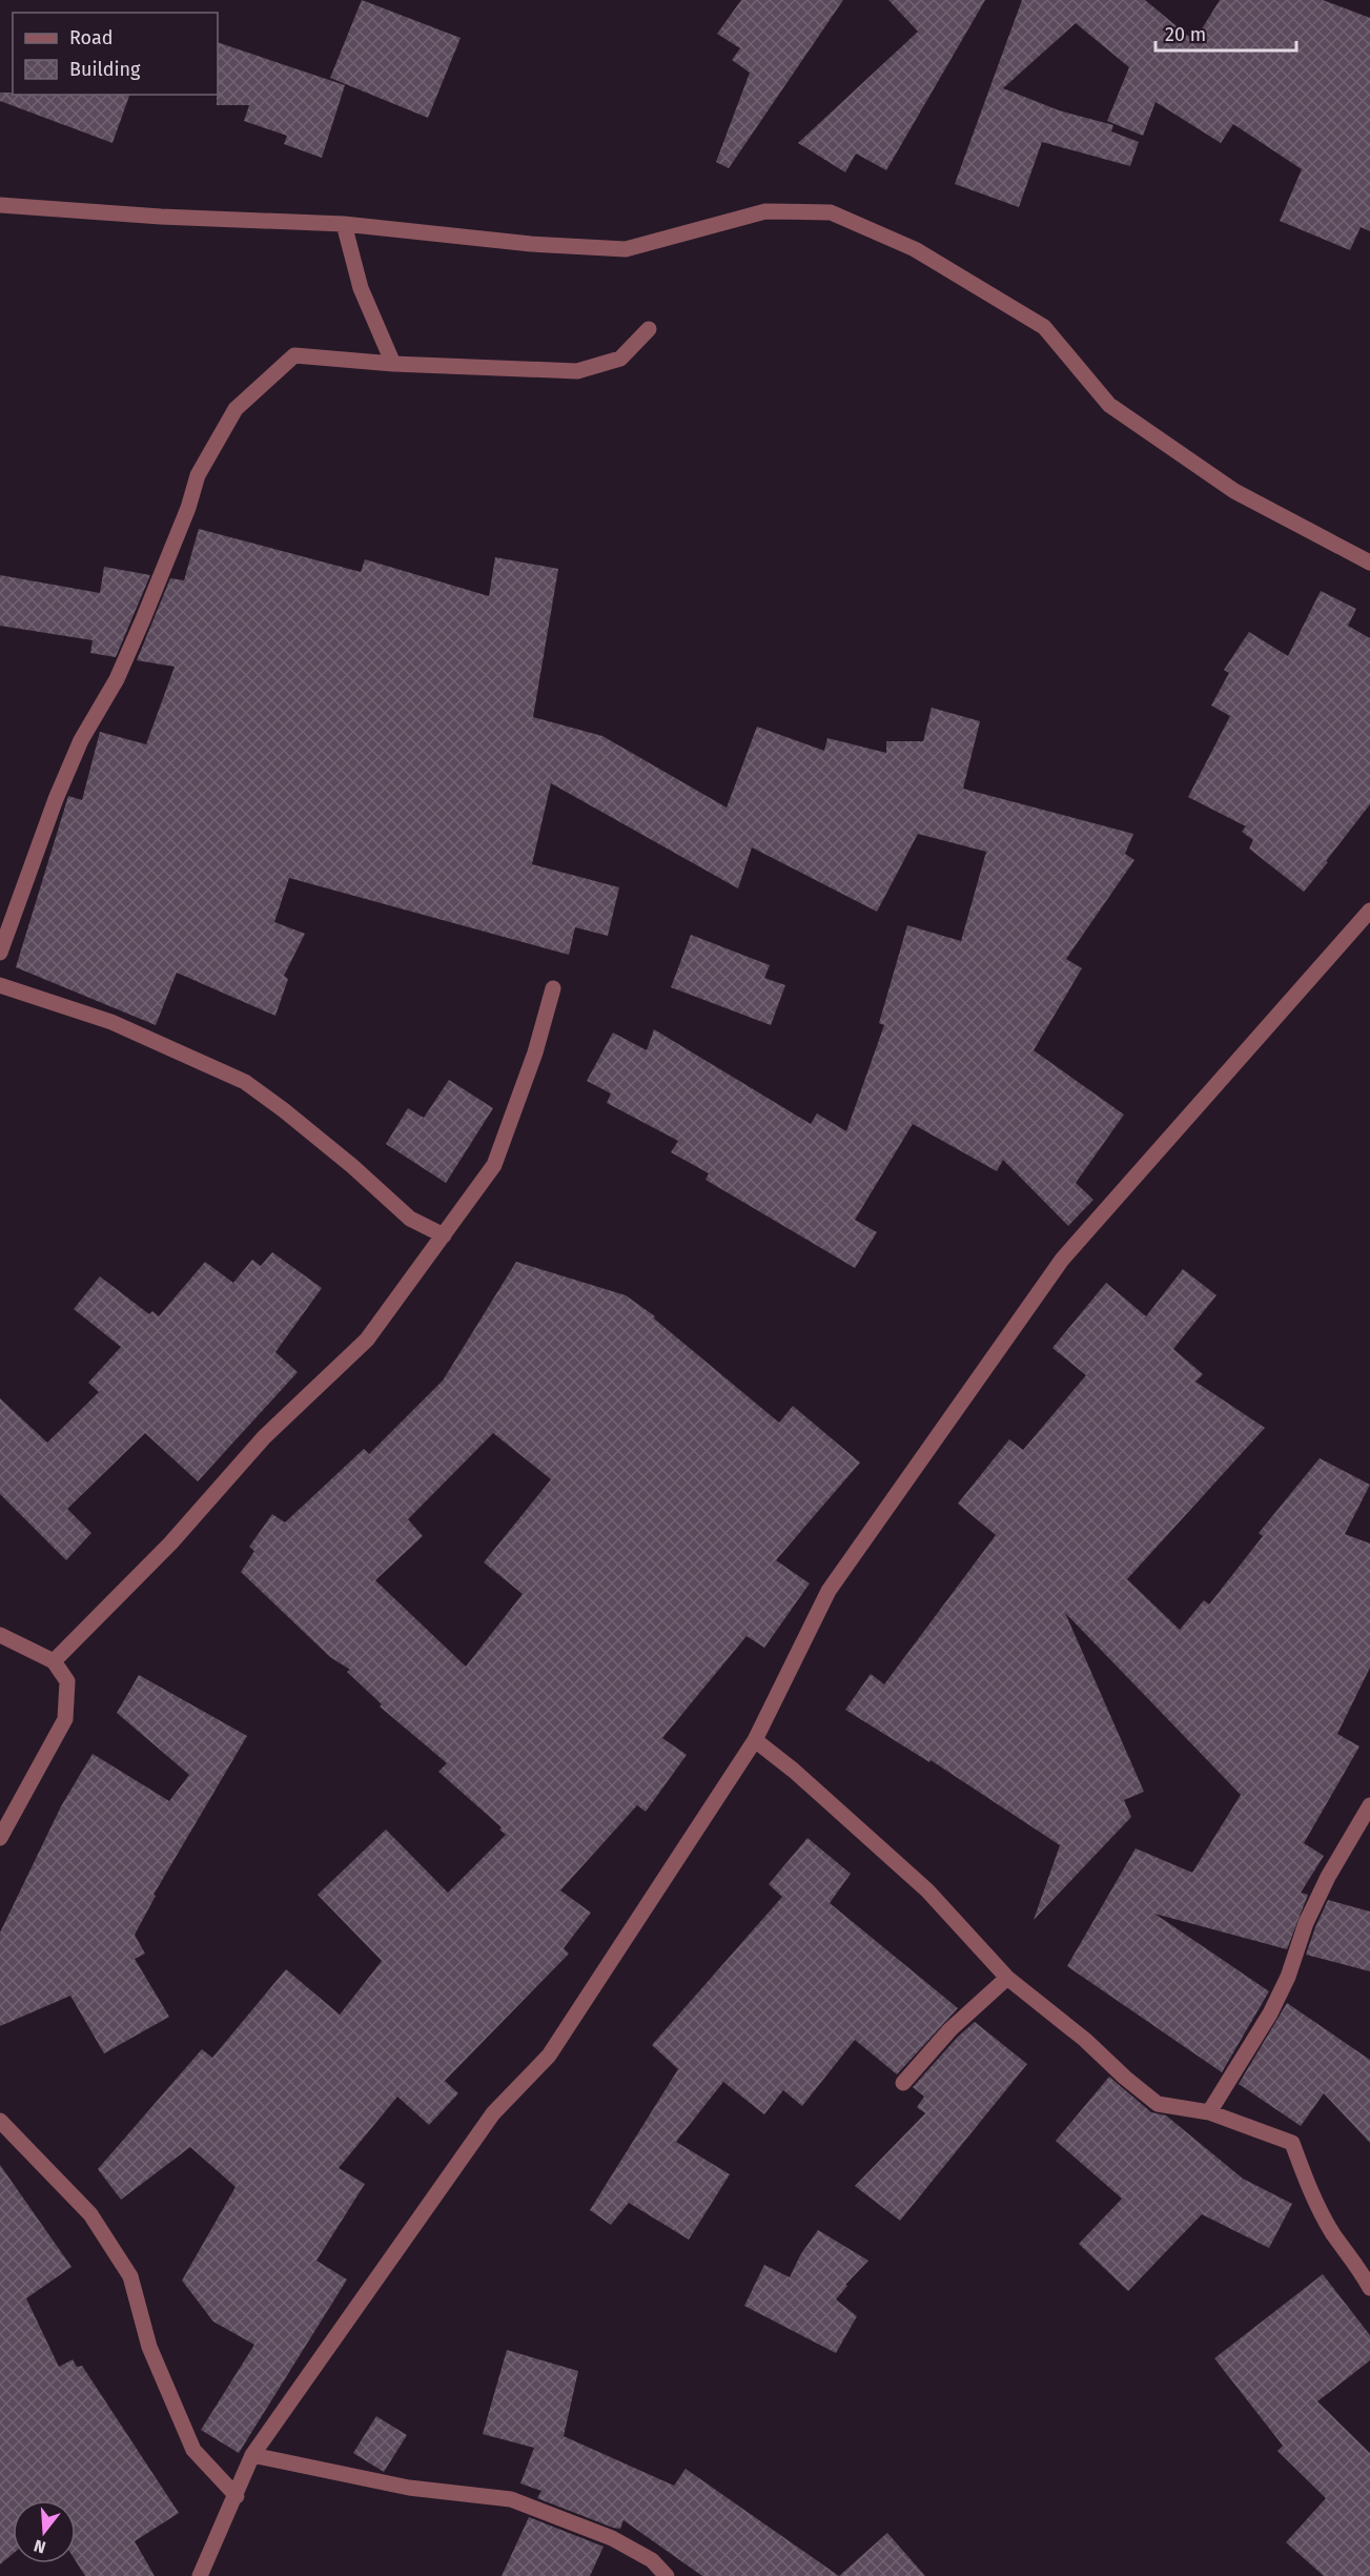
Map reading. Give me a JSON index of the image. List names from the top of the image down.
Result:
{
  "legend": ["Road", "Building"],
  "scale_bar": "20 m",
  "north": "bottom"
}
